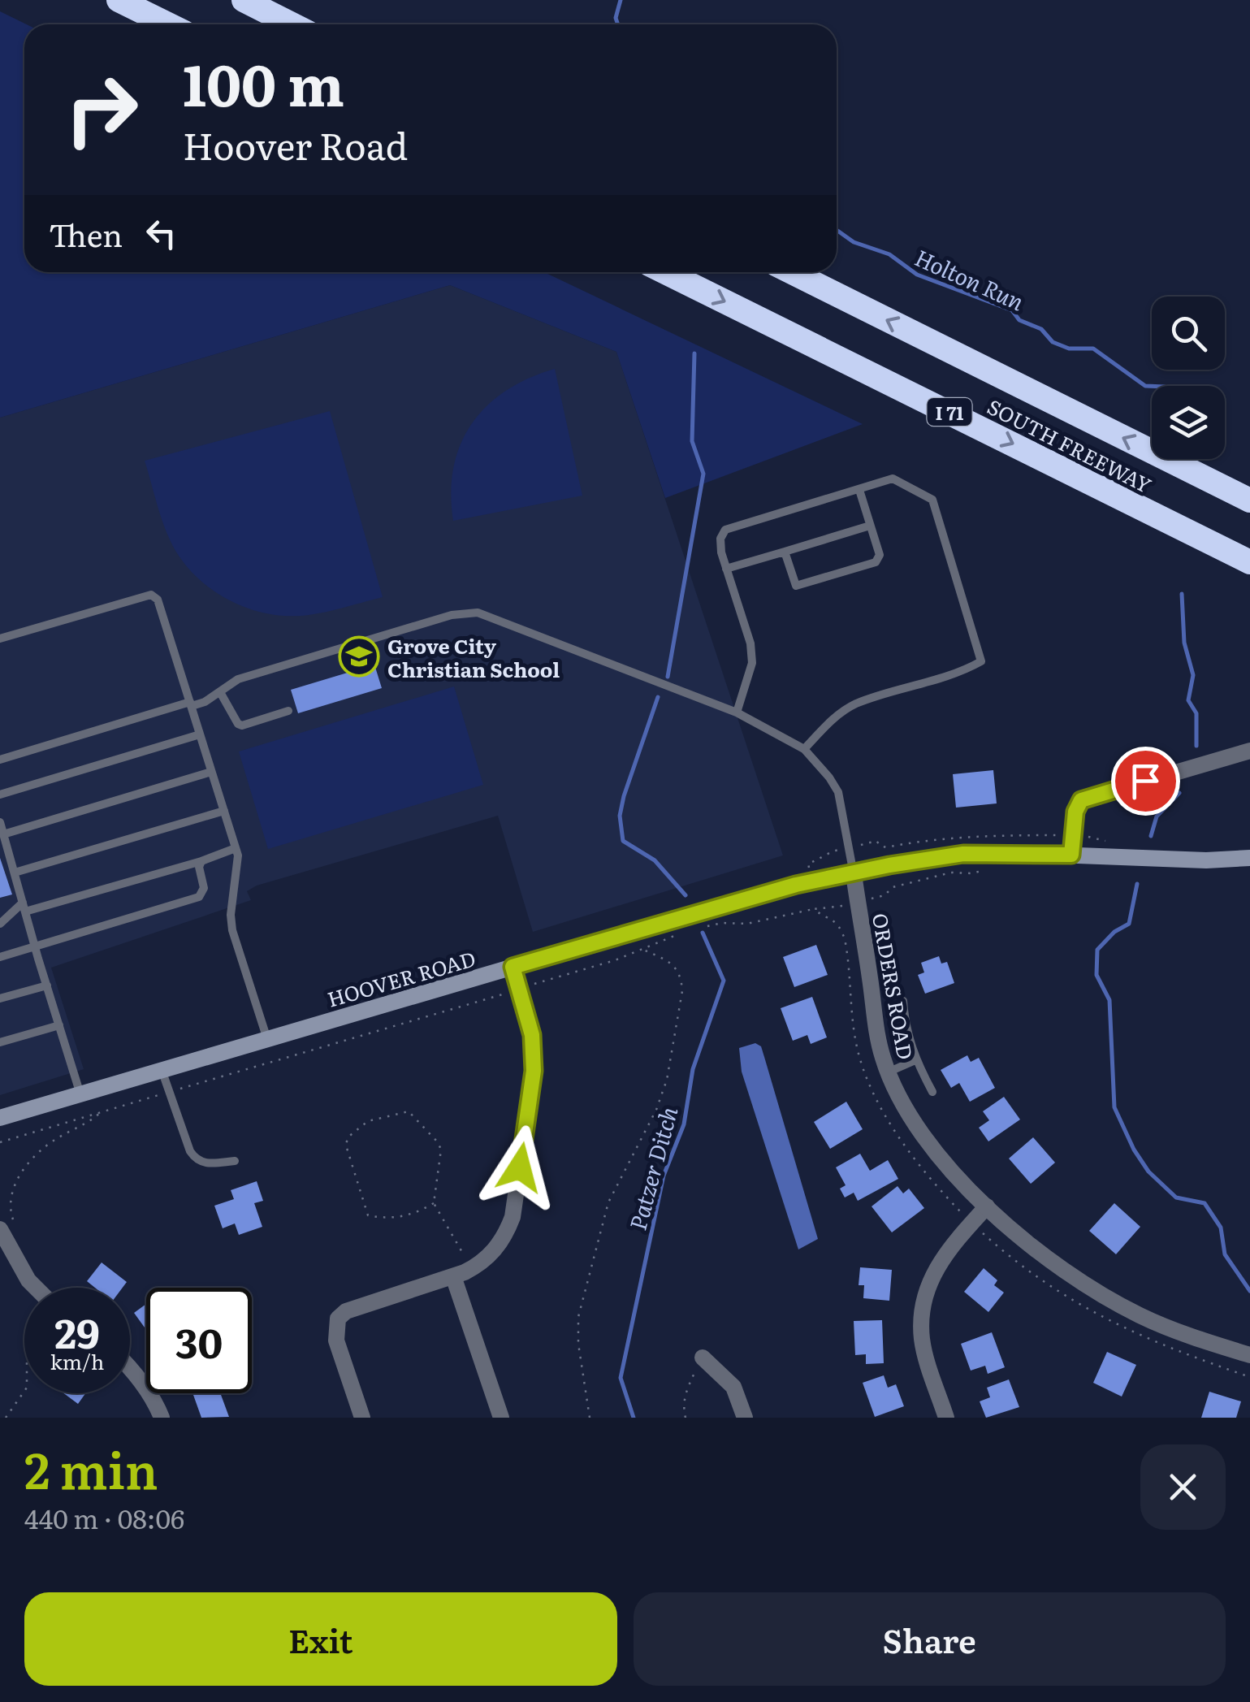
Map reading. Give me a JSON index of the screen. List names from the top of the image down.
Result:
{
  "streets": {
    "highway": ["I 71", "SOUTH FREEWAY"],
    "main road": ["HOOVER ROAD"],
    "street": ["ORDERS ROAD"]
  },
  "crossings": [
    ["HOOVER ROAD", "ORDERS ROAD"]
  ],
  "water": ["Holton Run", "Patzer Ditch"],
  "places": {
    "school or university": ["Grove City Christian School"]
  },
  "page": {
    "turn": ["100 m", "Hoover Road"],
    "then": "Then",
    "speed": "29 km/h",
    "limit": "30",
    "heading": ["2 min", "440 m · 08:06"],
    "buttons": ["Exit", "Share"]
  }
}
